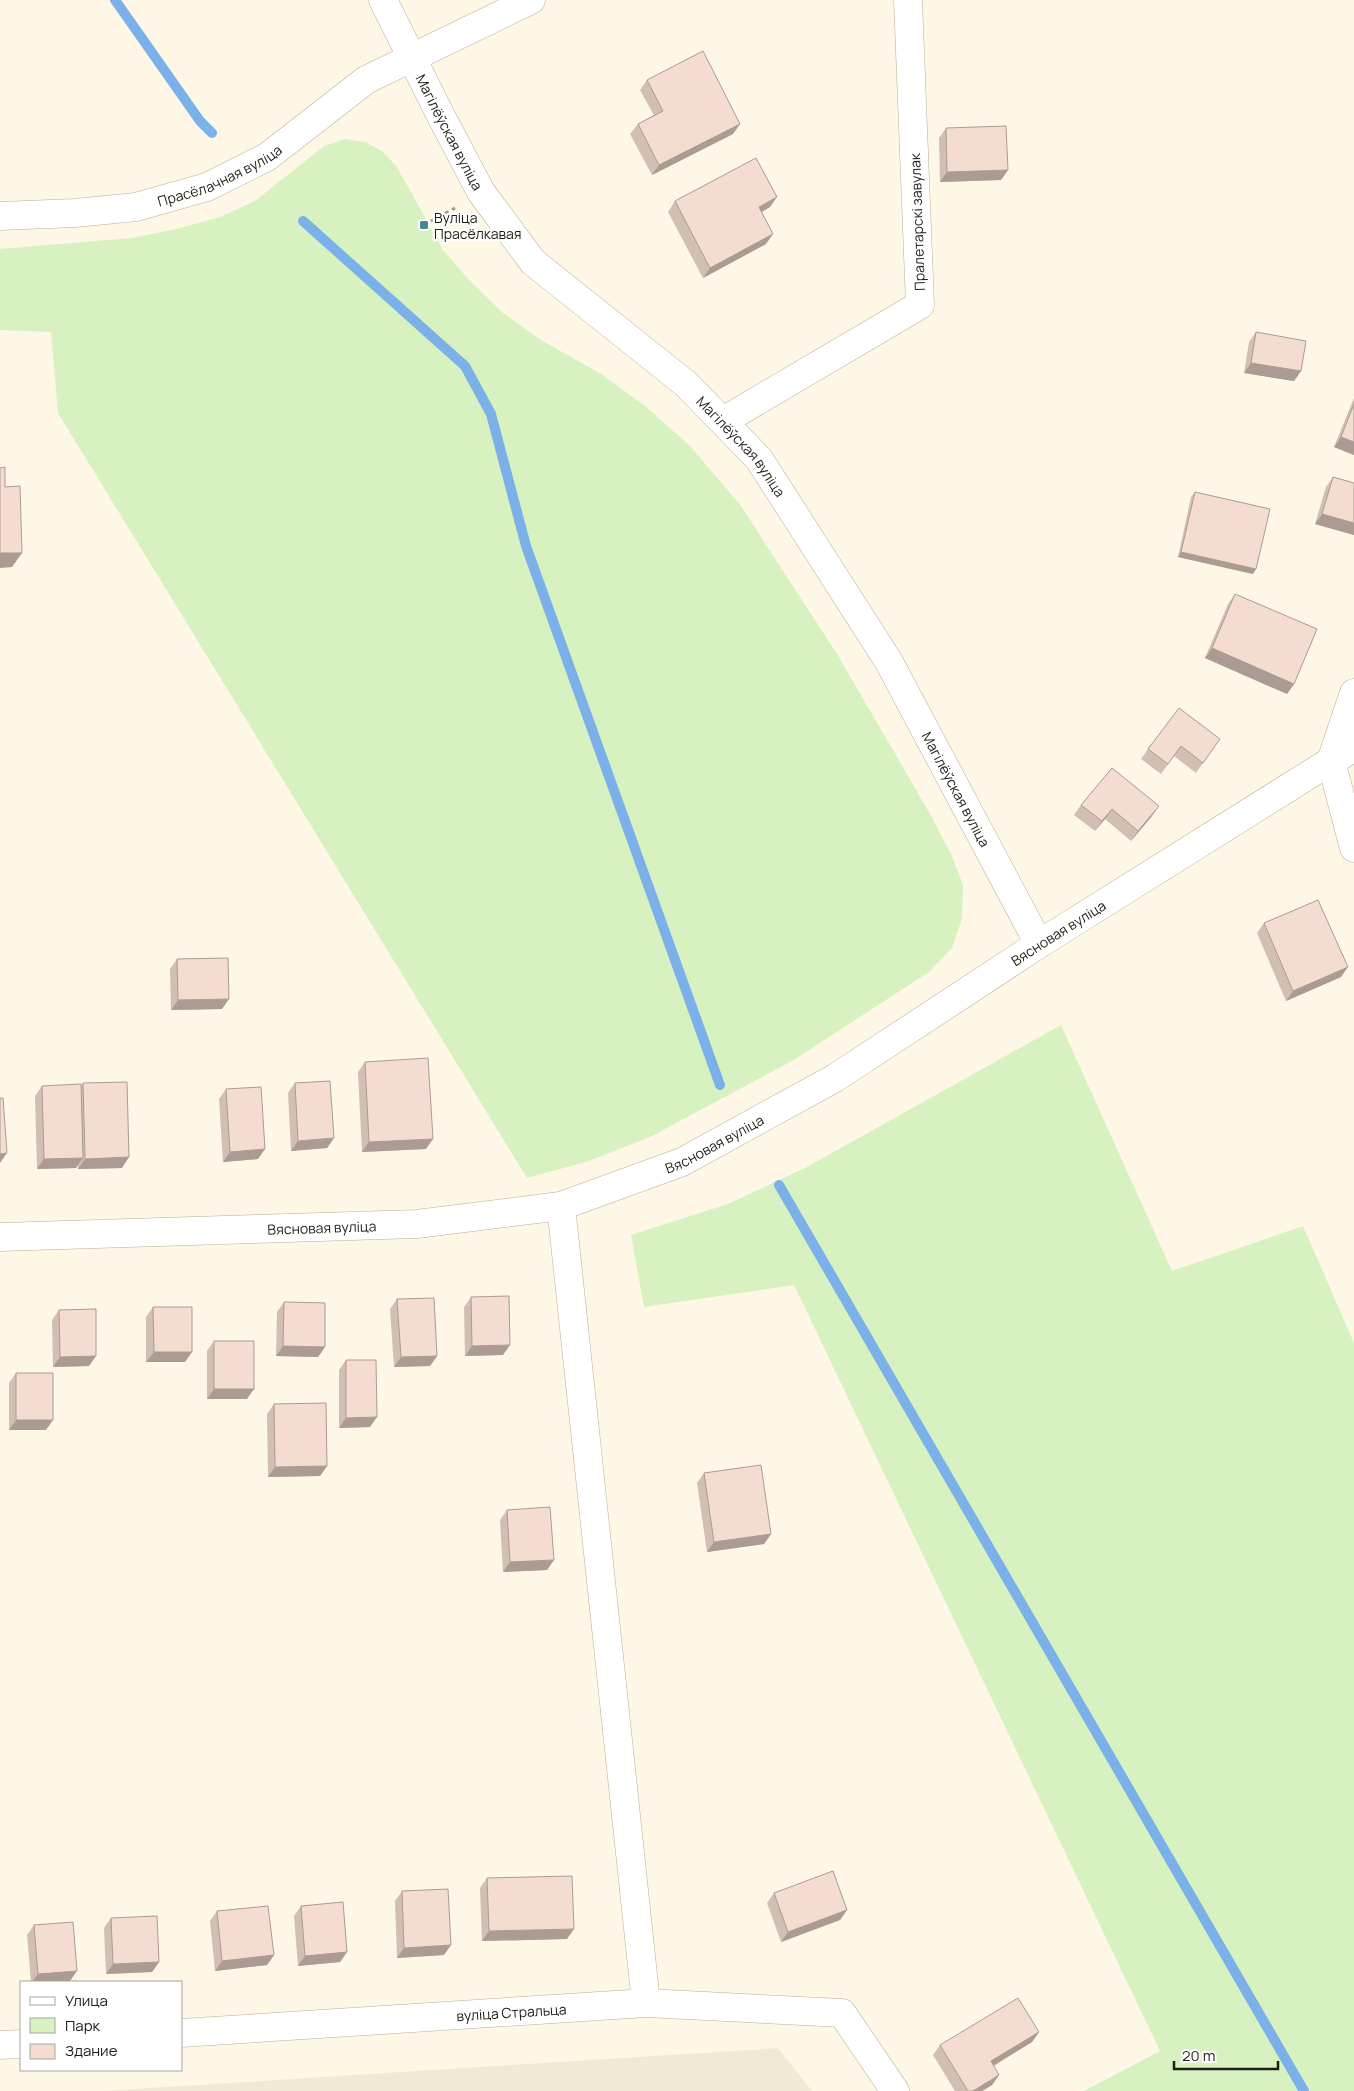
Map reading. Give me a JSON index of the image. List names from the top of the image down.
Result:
{
  "streets": {
    "street": [
      "Магілёўская вуліца",
      "Прасёлачная вуліца",
      "Пралетарскі завулак",
      "Вясновая вуліца",
      "вуліца Стральца"
    ]
  },
  "crossings": [
    ["Магілёўская вуліца", "Прасёлачная вуліца"],
    ["Магілёўская вуліца", "Пралетарскі завулак"],
    ["Магілёўская вуліца", "Вясновая вуліца"]
  ],
  "places": {
    "transit": ["Вуліца Прасёлкавая"]
  },
  "legend": ["Улица", "Парк", "Здание"],
  "scale_bar": "20 m"
}
